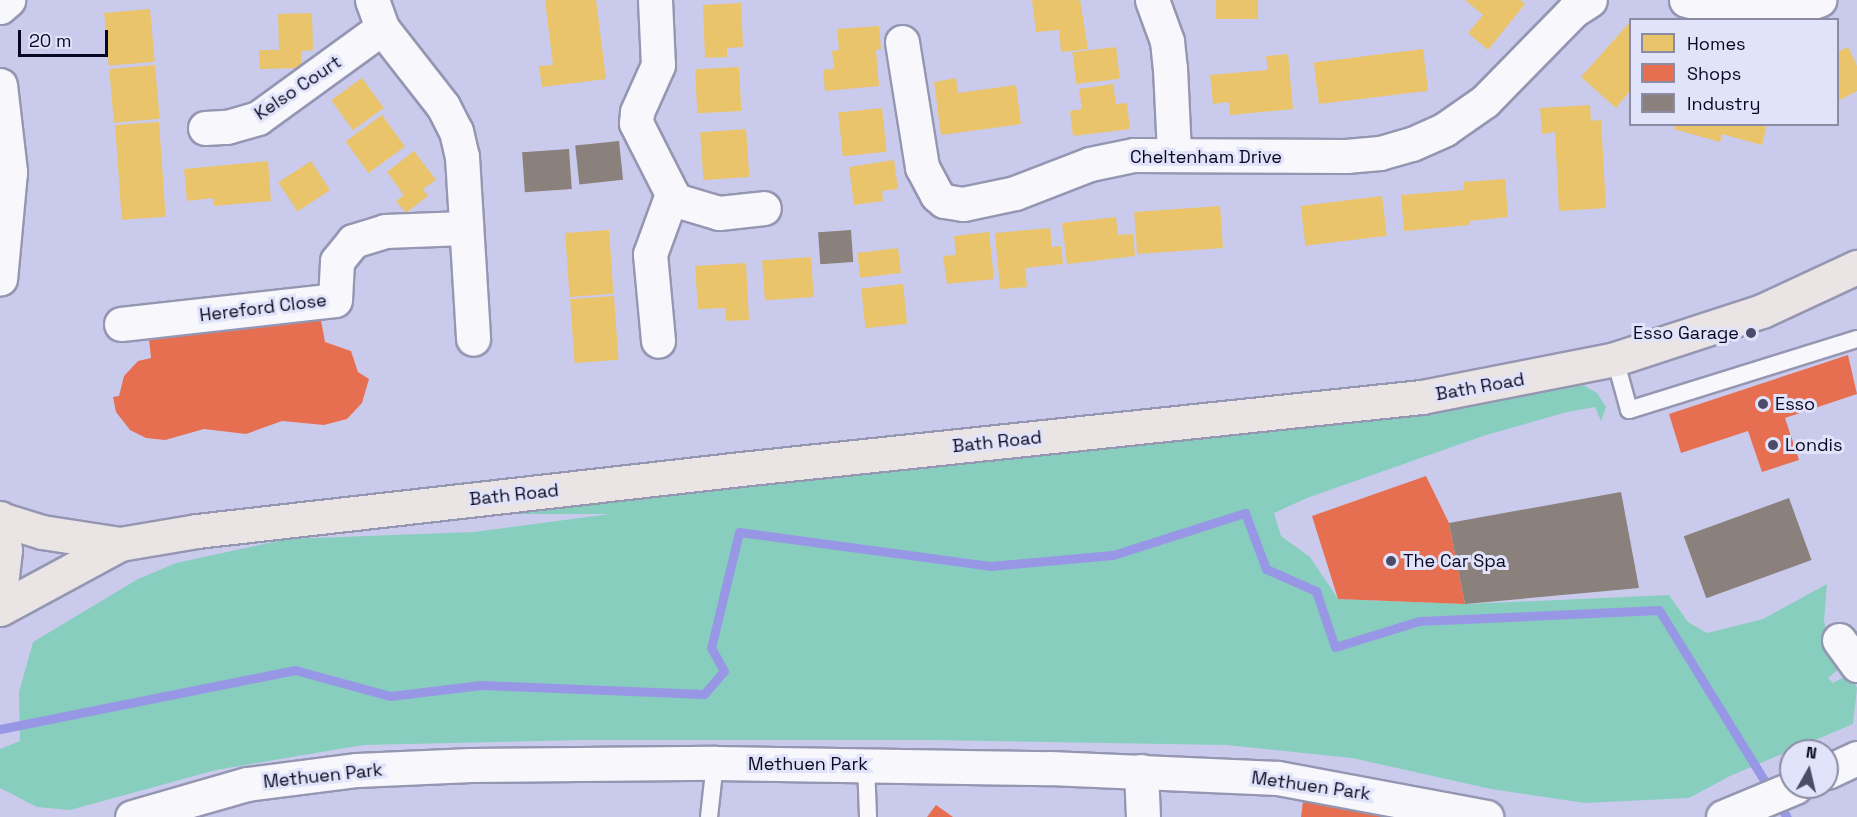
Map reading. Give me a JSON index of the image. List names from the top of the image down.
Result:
{
  "streets": {
    "main road": ["Bath Road"],
    "street": [
      "Kelso Court",
      "Cheltenham Drive",
      "Hereford Close",
      "Methuen Park"
    ]
  },
  "places": [
    "Esso Garage",
    "Esso",
    "Londis",
    "The Car Spa"
  ],
  "legend": ["Homes", "Shops", "Industry"],
  "scale_bar": "20 m",
  "north": "top"
}
